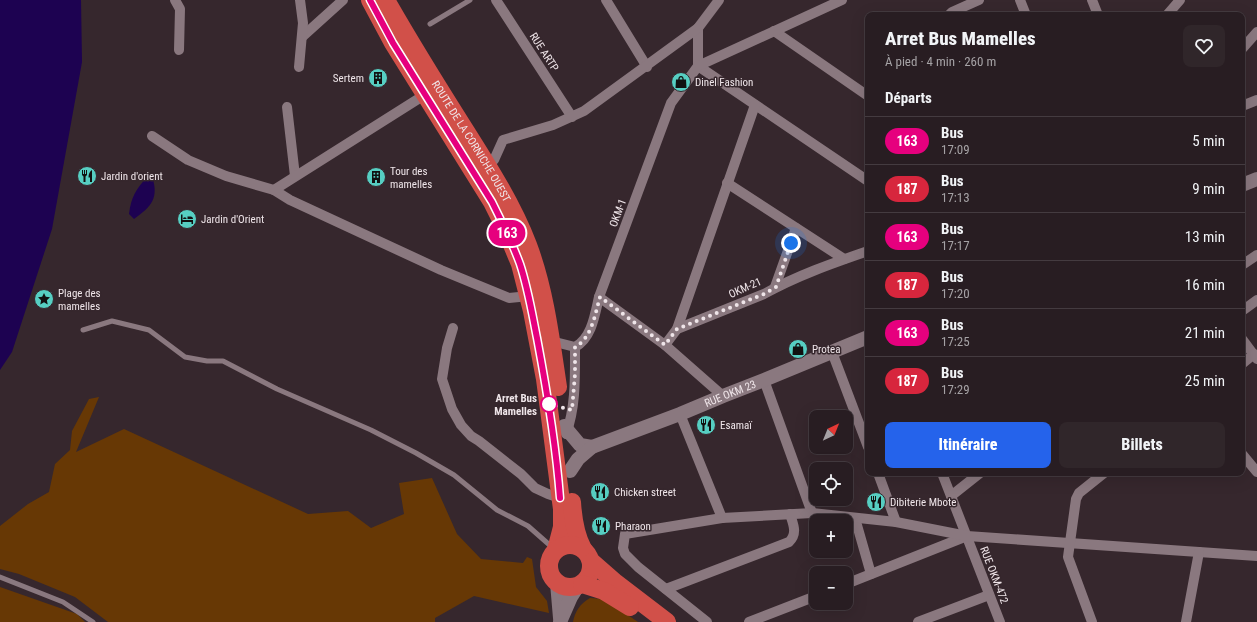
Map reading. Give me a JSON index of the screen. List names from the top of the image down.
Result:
{
  "streets": {
    "highway": ["ROUTE DE LA CORNICHE OUEST"],
    "street": [
      "RUE ARTP",
      "OKM-1",
      "OKM-21",
      "RUE OKM 23",
      "RUE OKM-472"
    ]
  },
  "places": {
    "building": ["Sertem", "Tour des mamelles"],
    "shop": ["Dinel Fashion", "Protea"],
    "restaurant": [
      "Jardin d'orient",
      "Esamaï",
      "Chicken street",
      "Dibiterie Mbote",
      "Pharaon"
    ],
    "hotel": ["Jardin d'Orient"],
    "place": ["Plage des mamelles"],
    "other": ["Arret Bus Mamelles"]
  },
  "lines": ["bus line 163"],
  "north": "top right",
  "page": {
    "on_map": "163",
    "heading": [
      ["Arret Bus Mamelles", "À pied · 4 min · 260 m"],
      "Départs"
    ],
    "list": [
      {
        "mark": "163",
        "name": "Bus",
        "note": "17:09",
        "value": "5 min"
      },
      {
        "mark": "187",
        "name": "Bus",
        "note": "17:13",
        "value": "9 min"
      },
      {
        "mark": "163",
        "name": "Bus",
        "note": "17:17",
        "value": "13 min"
      },
      {
        "mark": "187",
        "name": "Bus",
        "note": "17:20",
        "value": "16 min"
      },
      {
        "mark": "163",
        "name": "Bus",
        "note": "17:25",
        "value": "21 min"
      },
      {
        "mark": "187",
        "name": "Bus",
        "note": "17:29",
        "value": "25 min"
      }
    ],
    "map_buttons": ["+", "−"],
    "buttons": ["Itinéraire", "Billets"]
  }
}
